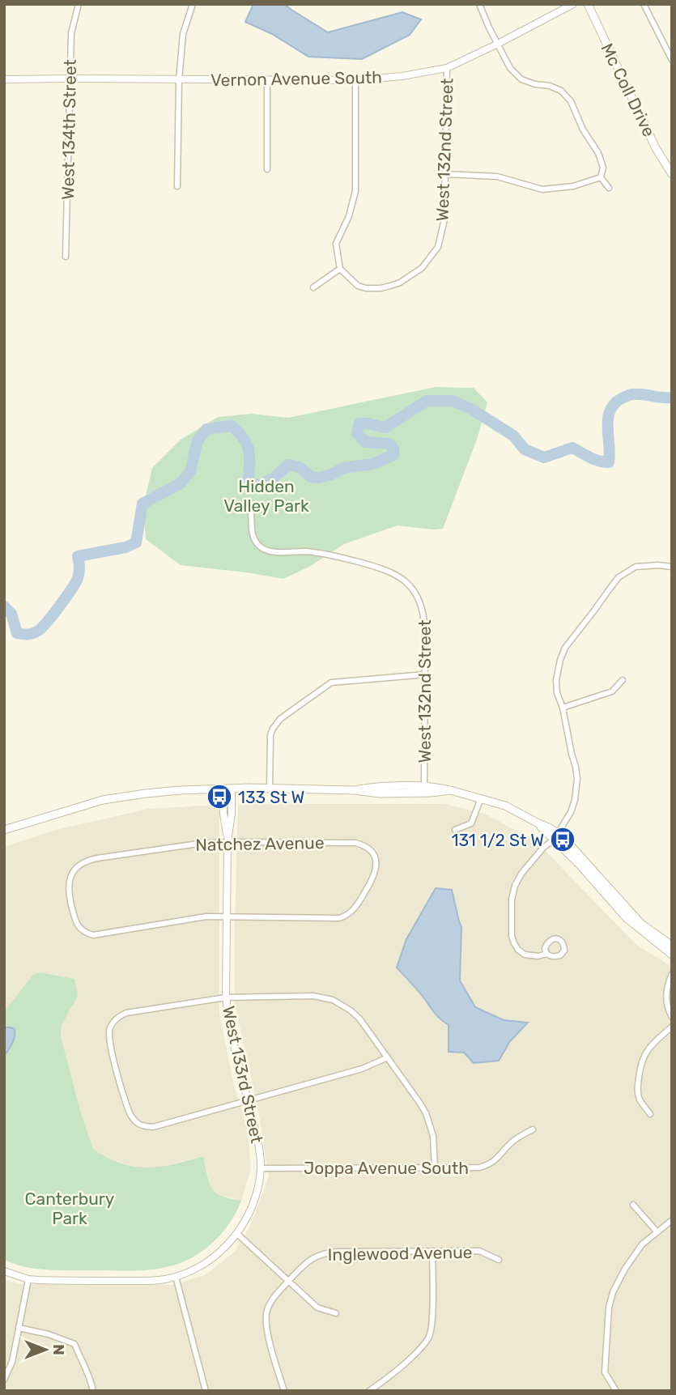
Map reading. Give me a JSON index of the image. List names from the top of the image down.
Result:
{
  "streets": {
    "main road": ["Mc Coll Drive"],
    "street": [
      "Vernon Avenue South",
      "West 134th Street",
      "West 132nd Street",
      "Natchez Avenue",
      "West 133rd Street",
      "Joppa Avenue South",
      "Inglewood Avenue"
    ]
  },
  "crossings": [
    ["Vernon Avenue South", "West 134th Street"],
    ["Vernon Avenue South", "West 132nd Street"],
    ["Natchez Avenue", "West 133rd Street"],
    ["West 133rd Street", "Joppa Avenue South"]
  ],
  "parks": ["Hidden Valley Park", "Canterbury Park"],
  "places": {
    "bus stop": ["133 St W", "131 1/2 St W"]
  },
  "north": "right"
}
